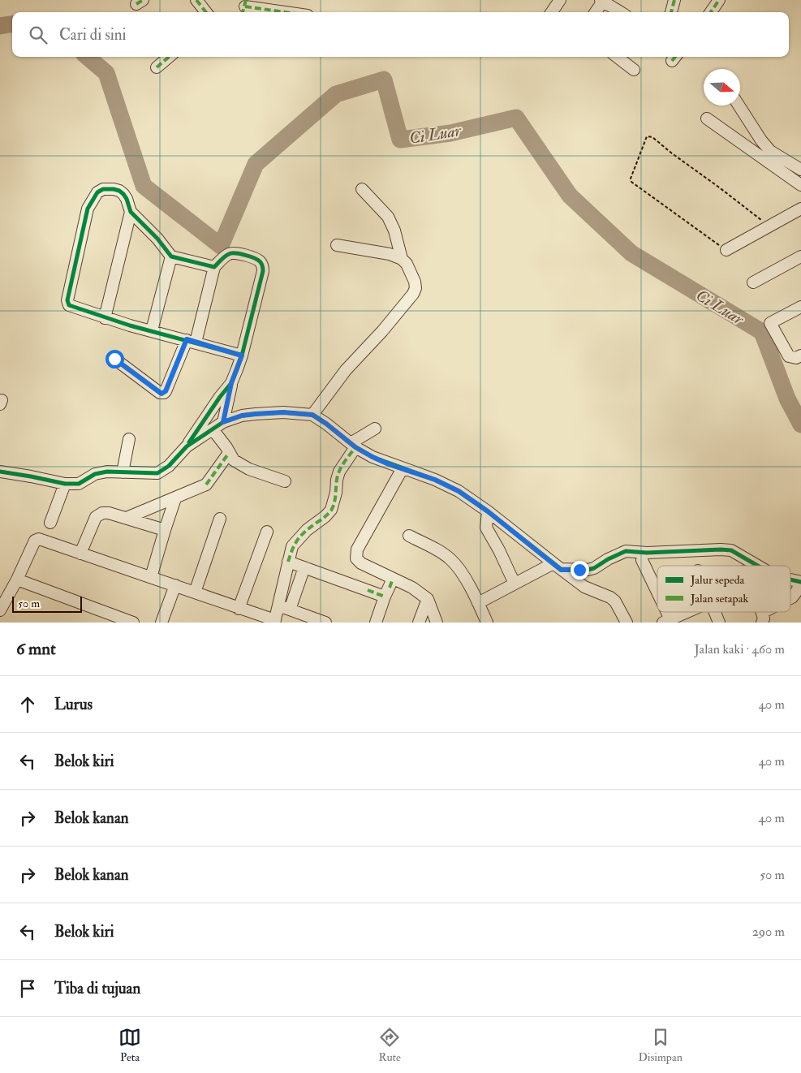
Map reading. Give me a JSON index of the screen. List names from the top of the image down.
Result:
{
  "water": ["Ci Luar"],
  "legend": ["Jalur sepeda", "Jalan setapak"],
  "scale_bar": "50 m",
  "north": "right",
  "page": {
    "search": "Cari di sini",
    "scale": "50 m",
    "heading": ["6 mnt", "Jalan kaki · 460 m"],
    "list": [
      ["Lurus", "40 m"],
      ["Belok kiri", "40 m"],
      ["Belok kanan", "40 m"],
      ["Belok kanan", "50 m"],
      ["Belok kiri", "290 m"],
      "Tiba di tujuan"
    ],
    "nav": ["Peta", "Rute", "Disimpan"]
  }
}
